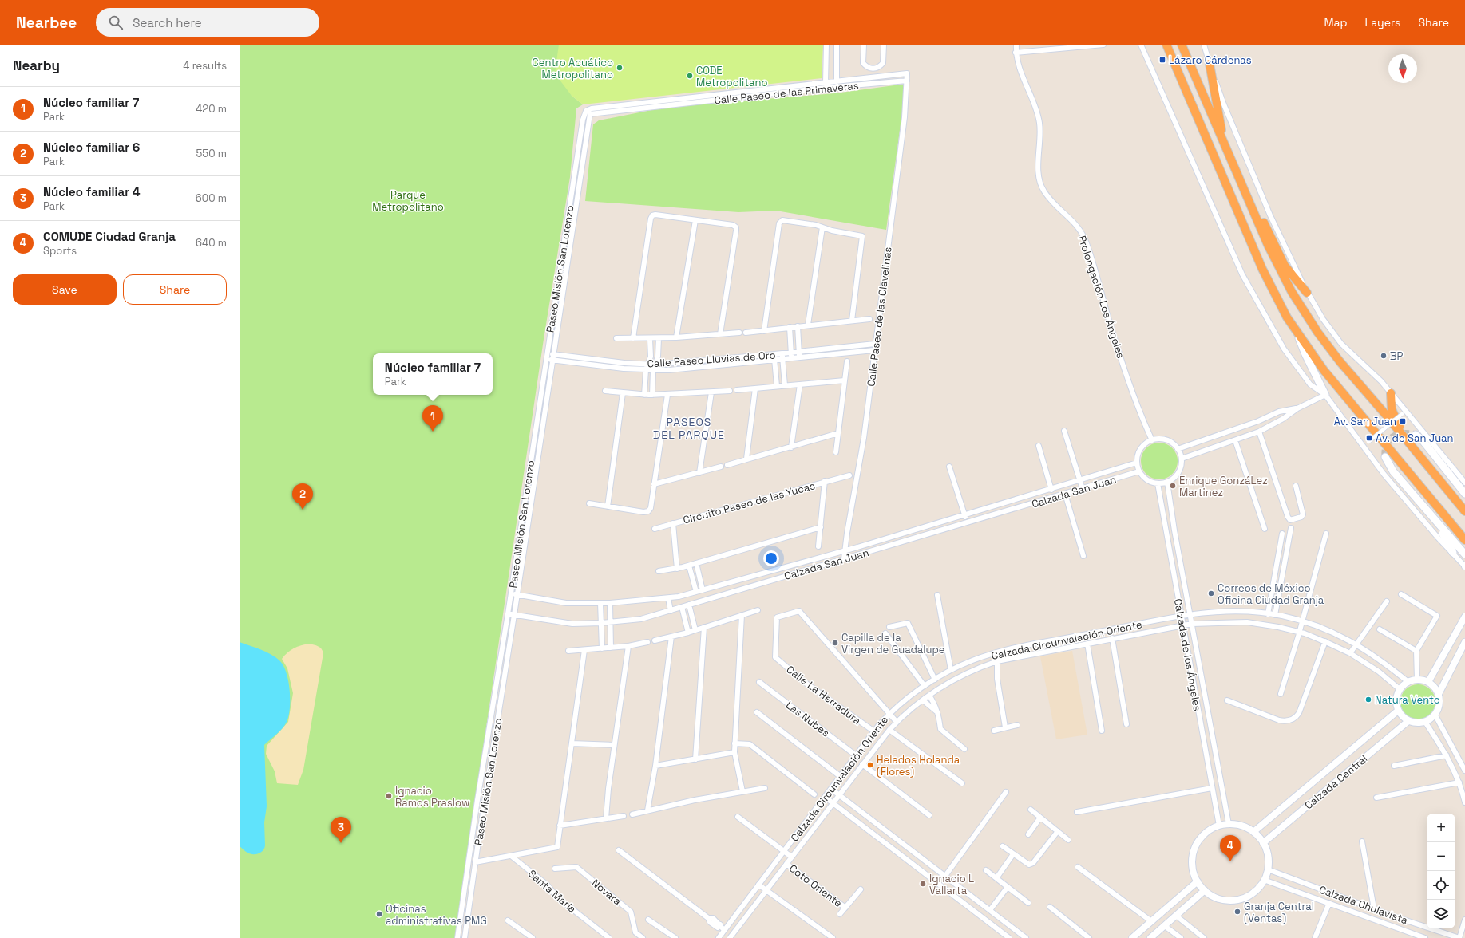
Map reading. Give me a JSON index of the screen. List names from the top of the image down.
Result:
{
  "streets": {
    "street": [
      "Calle Paseo de las Primaveras",
      "Paseo Misión San Lorenzo",
      "Prolongación Los Ángeles",
      "Calle Paseo de las Clavelinas",
      "Calle Paseo Lluvias de Oro",
      "Calzada San Juan",
      "Circuito Paseo de las Yucas",
      "Calzada Circunvalación Oriente",
      "Calzada de los Ángeles",
      "Calle La Herradura",
      "Las Nubes",
      "Calzada Central",
      "Coto Oriente",
      "Santa María",
      "Novara",
      "Calzada Chulavista"
    ]
  },
  "crossings": [
    ["Calle Paseo de las Primaveras", "Paseo Misión San Lorenzo"],
    ["Calle Paseo de las Primaveras", "Calle Paseo de las Clavelinas"],
    ["Paseo Misión San Lorenzo", "Calle Paseo Lluvias de Oro"],
    ["Paseo Misión San Lorenzo", "Calzada San Juan"],
    ["Prolongación Los Ángeles", "Calzada San Juan"],
    ["Prolongación Los Ángeles", "Calzada de los Ángeles"],
    ["Calle Paseo de las Clavelinas", "Calle Paseo Lluvias de Oro"],
    ["Calle Paseo de las Clavelinas", "Calzada San Juan"],
    ["Calzada San Juan", "Calzada de los Ángeles"],
    ["Calzada Circunvalación Oriente", "Calzada de los Ángeles"],
    ["Calzada Circunvalación Oriente", "Calle La Herradura"],
    ["Calzada Circunvalación Oriente", "Las Nubes"],
    ["Calzada Circunvalación Oriente", "Calzada Central"],
    ["Calzada Circunvalación Oriente", "Coto Oriente"],
    ["Calzada de los Ángeles", "Calzada Central"],
    ["Calzada de los Ángeles", "Calzada Chulavista"],
    ["Calzada Central", "Calzada Chulavista"]
  ],
  "districts": ["PASEOS DEL PARQUE"],
  "parks": ["Parque Metropolitano"],
  "places": {
    "transit": ["Lázaro Cárdenas", "Av. San Juan", "Av. de San Juan"],
    "other": [
      "Centro Acuático Metropolitano",
      "CODE Metropolitano",
      "BP",
      "Enrique GonzáLez Martinez",
      "Correos de México Oficina Ciudad Granja",
      "Capilla de la Virgen de Guadalupe",
      "Natura Vento",
      "Helados Holanda (Flores)",
      "Ignacio Ramos Praslow",
      "Ignacio L Vallarta",
      "Granja Central (Ventas)",
      "Oficinas administrativas PMG"
    ]
  },
  "north": "bottom",
  "page": {
    "header": "Nearbee",
    "search": "Search here",
    "nav": ["Map", "Layers", "Share"],
    "heading": ["Nearby", "4 results"],
    "list": [
      {
        "mark": "1",
        "name": "Núcleo familiar 7",
        "note": "Park",
        "value": "420 m"
      },
      {
        "mark": "2",
        "name": "Núcleo familiar 6",
        "note": "Park",
        "value": "550 m"
      },
      {
        "mark": "3",
        "name": "Núcleo familiar 4",
        "note": "Park",
        "value": "600 m"
      },
      {
        "mark": "4",
        "name": "COMUDE Ciudad Granja",
        "note": "Sports",
        "value": "640 m"
      }
    ],
    "buttons": ["Save", "Share"],
    "popup": ["Núcleo familiar 7", "Park"],
    "pins": [
      "1",
      "2",
      "3",
      "4"
    ],
    "map_buttons": ["+", "−"]
  }
}
